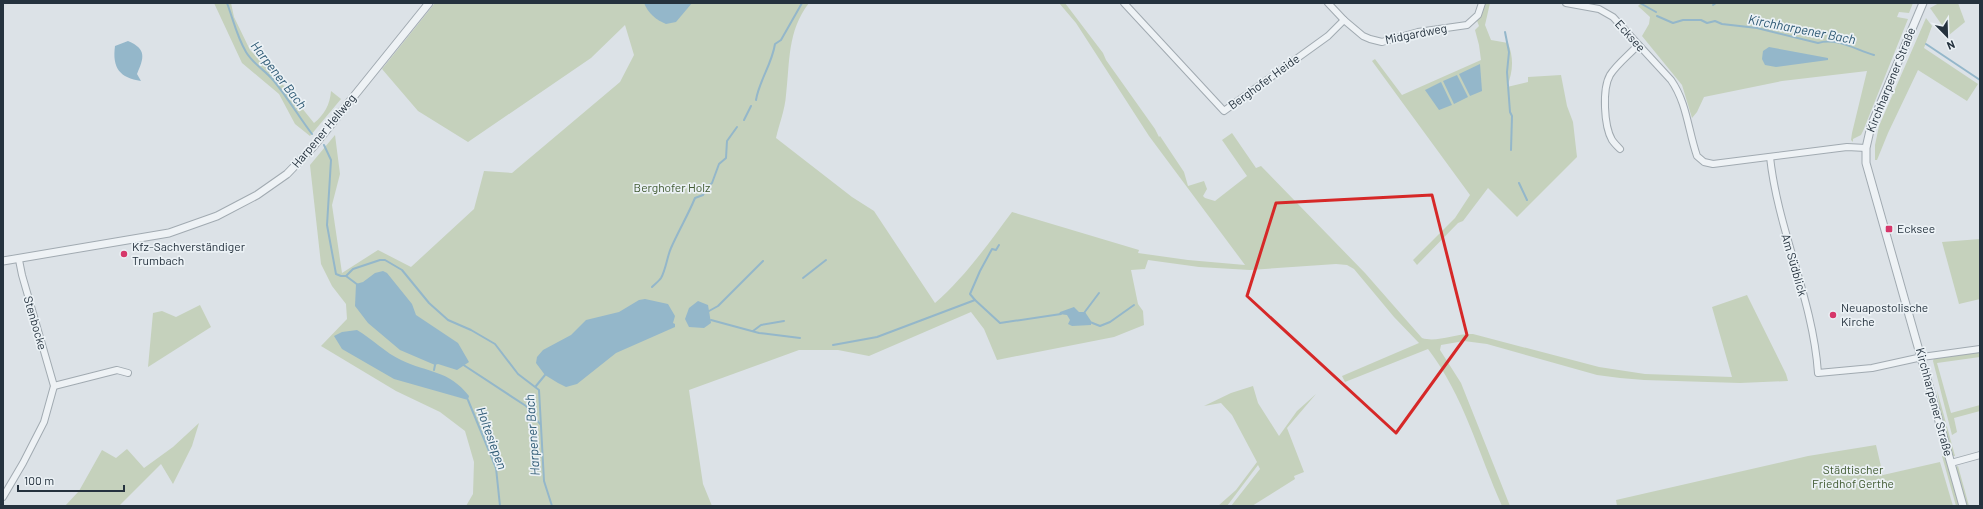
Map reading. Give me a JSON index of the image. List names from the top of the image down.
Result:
{
  "streets": {
    "street": [
      "Midgardweg",
      "Ecksee",
      "Kirchharpener Straße",
      "Berghofer Heide",
      "Harpener Hellweg",
      "Am Südblick",
      "Stenbocke"
    ]
  },
  "crossings": [
    ["Midgardweg", "Berghofer Heide"],
    ["Ecksee", "Kirchharpener Straße"],
    ["Ecksee", "Am Südblick"],
    ["Kirchharpener Straße", "Am Südblick"],
    ["Harpener Hellweg", "Stenbocke"]
  ],
  "water": ["Kirchharpener Bach", "Harpener Bach", "Holtesiepen"],
  "parks": ["Berghofer Holz", "Städtischer Friedhof Gerthe"],
  "places": {
    "transit": ["Ecksee"],
    "other": ["Kfz-Sachverständiger Trumbach", "Neuapostolische Kirche"]
  },
  "scale_bar": "100 m",
  "north": "bottom right"
}
